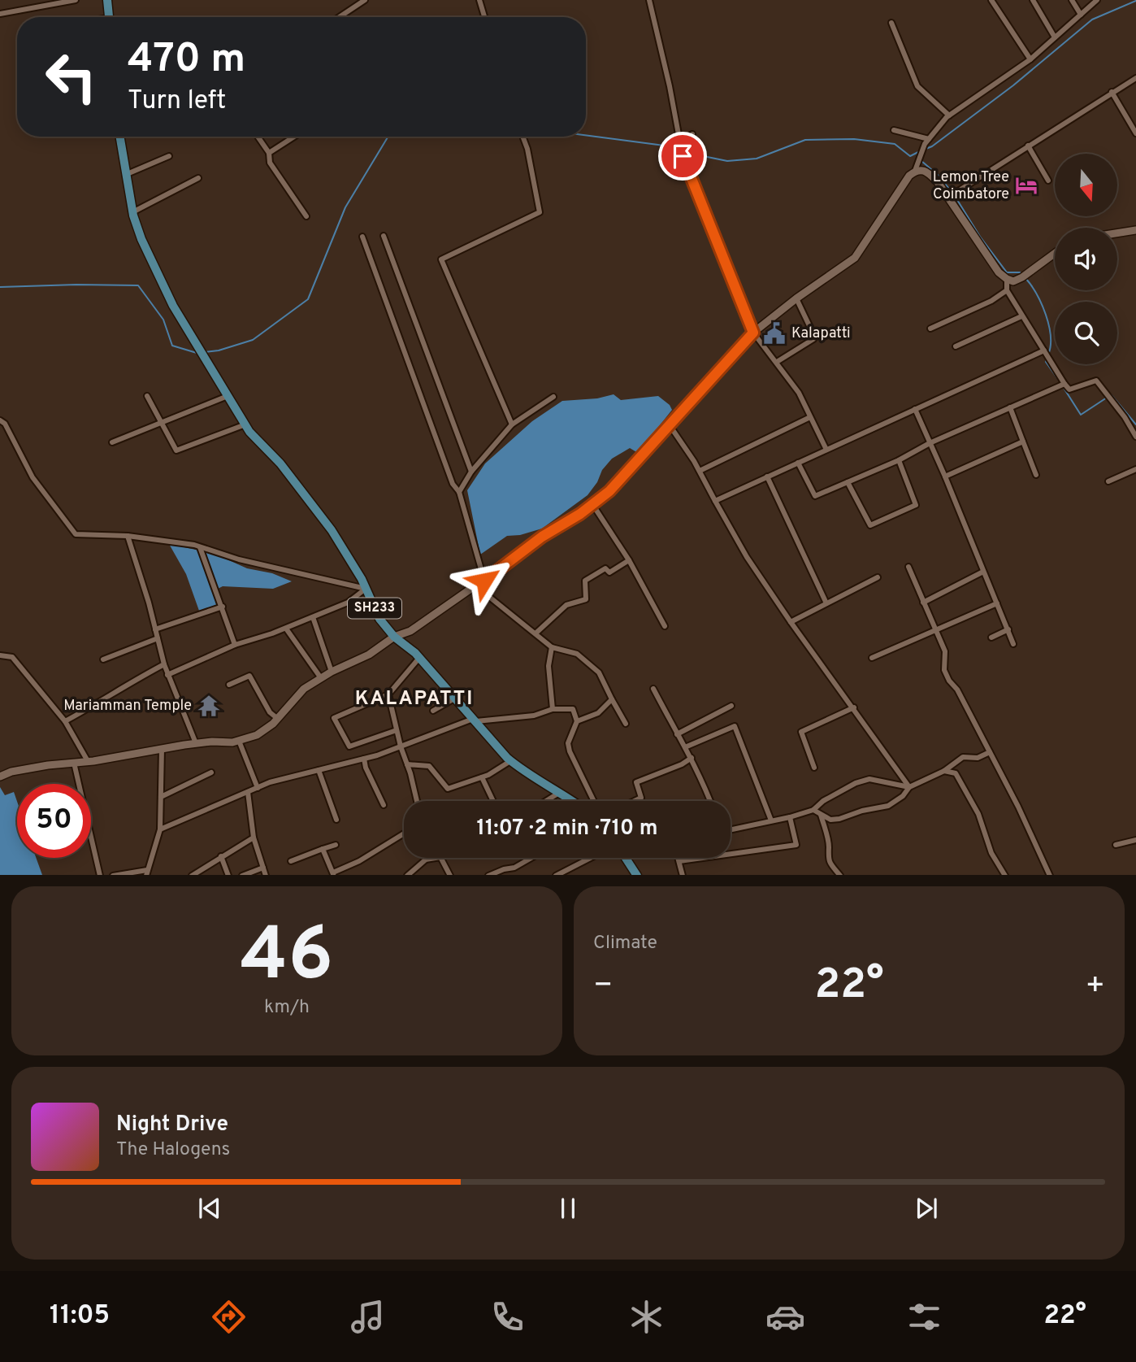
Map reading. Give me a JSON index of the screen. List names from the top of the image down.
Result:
{
  "streets": {
    "main road": ["SH233"]
  },
  "districts": ["KALAPATTI"],
  "places": {
    "hotel": ["Lemon Tree Coimbatore"],
    "public building": ["Kalapatti"],
    "temple": ["Mariamman Temple"]
  },
  "north": "bottom",
  "page": {
    "turn": ["470 m", "Turn left"],
    "limit": "50",
    "trip": "11:07 · 2 min · 710 m",
    "tile": [
      ["46", "km/h"],
      "Climate"
    ],
    "heat": ["−", "22°", "+"],
    "song": ["Night Drive", "The Halogens"],
    "tabs": ["11:05", "22°"]
  }
}
